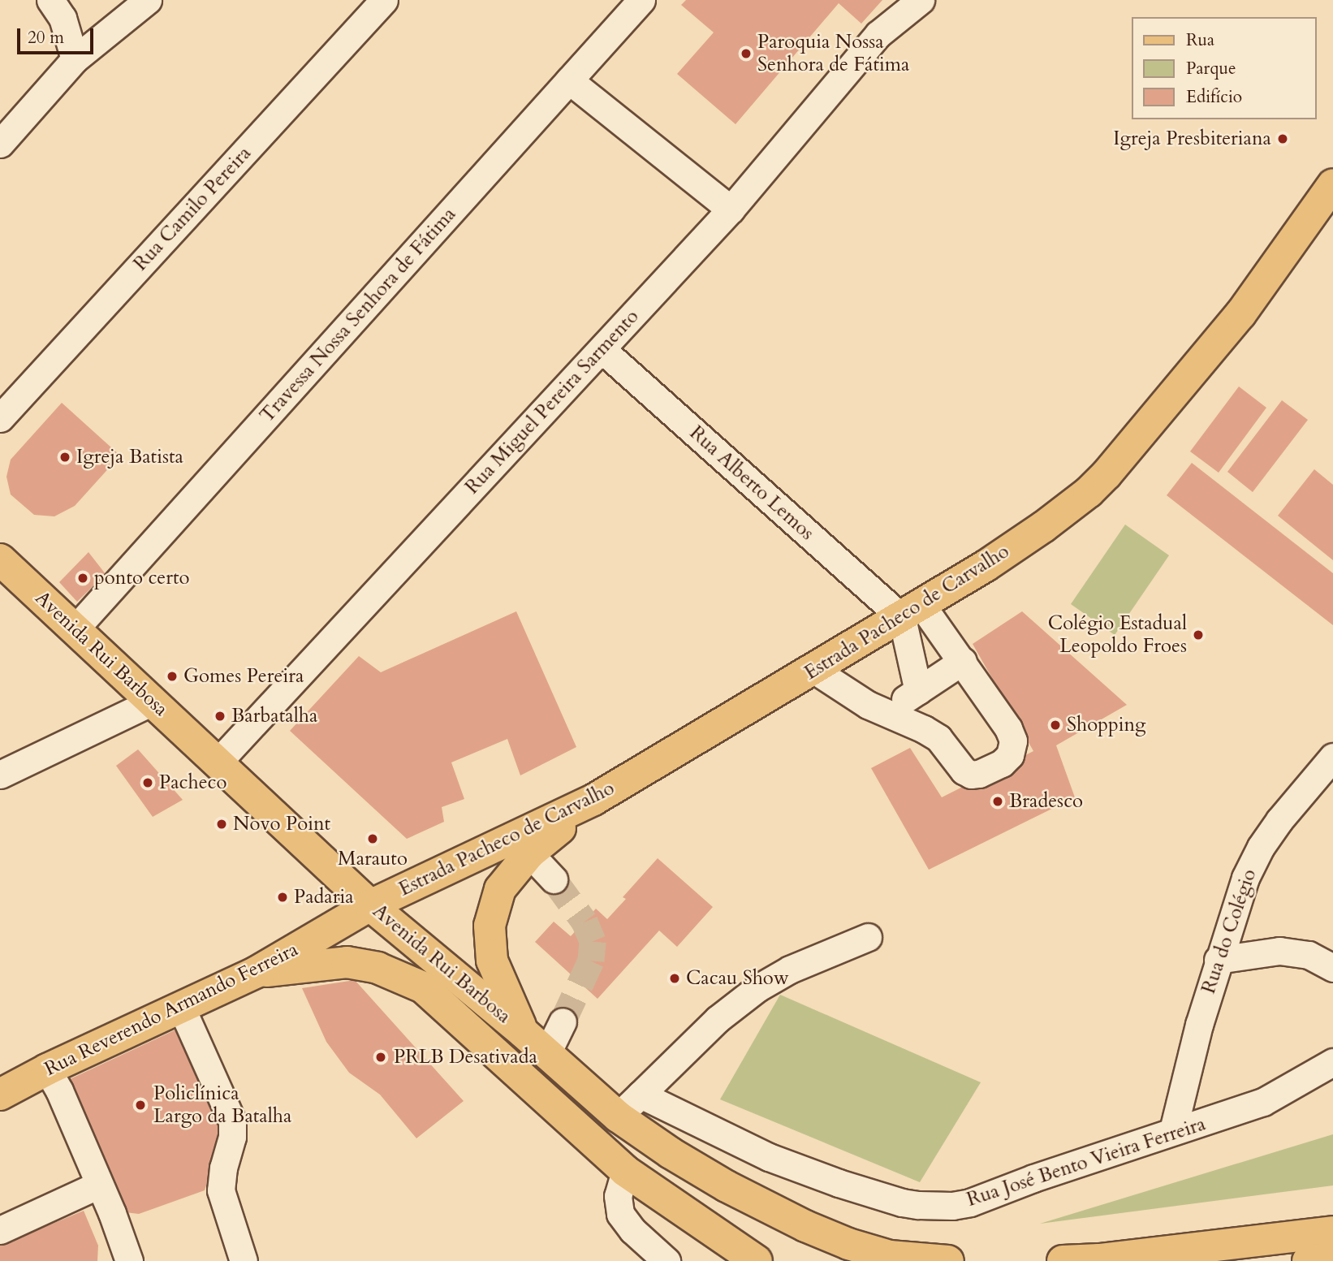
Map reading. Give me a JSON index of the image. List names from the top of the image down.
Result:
{
  "streets": {
    "main road": ["Estrada Pacheco de Carvalho", "Avenida Rui Barbosa", "Rua Reverendo Armando Ferreira"],
    "street": [
      "Rua Camilo Pereira",
      "Travessa Nossa Senhora de Fátima",
      "Rua Miguel Pereira Sarmento",
      "Rua Alberto Lemos",
      "Rua do Colégio",
      "Rua José Bento Vieira Ferreira"
    ]
  },
  "crossings": [
    ["Travessa Nossa Senhora de Fátima", "Avenida Rui Barbosa"],
    ["Rua Miguel Pereira Sarmento", "Rua Alberto Lemos"],
    ["Rua Miguel Pereira Sarmento", "Avenida Rui Barbosa"],
    ["Rua Alberto Lemos", "Estrada Pacheco de Carvalho"],
    ["Estrada Pacheco de Carvalho", "Avenida Rui Barbosa"],
    ["Estrada Pacheco de Carvalho", "Rua Reverendo Armando Ferreira"],
    ["Avenida Rui Barbosa", "Rua Reverendo Armando Ferreira"],
    ["Rua do Colégio", "Rua José Bento Vieira Ferreira"]
  ],
  "places": [
    "Paroquia Nossa Senhora de Fátima",
    "Igreja Presbiteriana",
    "Igreja Batista",
    "ponto certo",
    "Colégio Estadual Leopoldo Froes",
    "Gomes Pereira",
    "Barbatalha",
    "Shopping",
    "Pacheco",
    "Bradesco",
    "Novo Point",
    "Marauto",
    "Padaria",
    "Cacau Show",
    "PRLB Desativada",
    "Policlínica Largo da Batalha"
  ],
  "legend": ["Rua", "Parque", "Edifício"],
  "scale_bar": "20 m"
}
